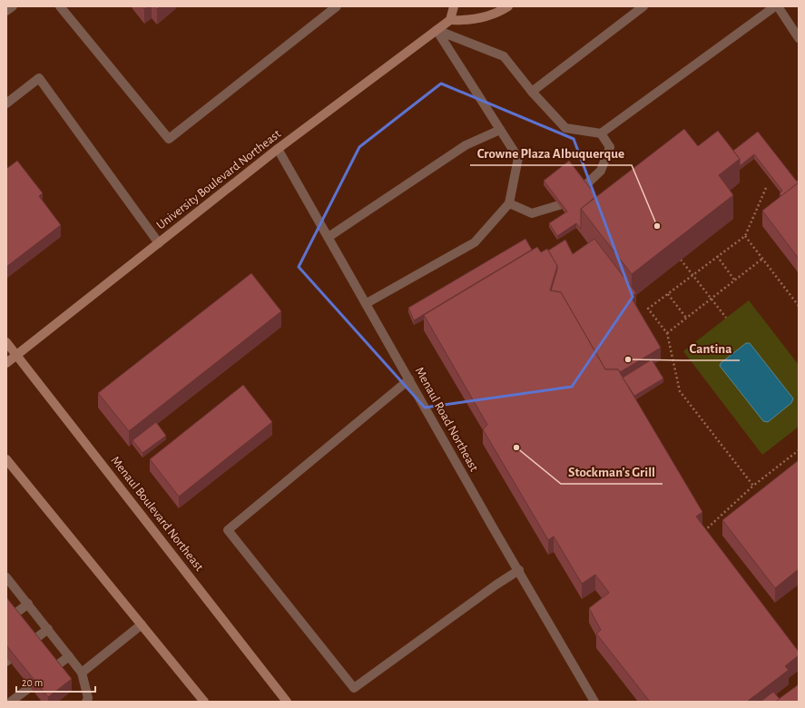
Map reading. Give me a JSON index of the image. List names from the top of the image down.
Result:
{
  "streets": {
    "main road": ["University Boulevard Northeast", "Menaul Boulevard Northeast"],
    "street": ["Menaul Road Northeast"]
  },
  "crossings": [
    ["University Boulevard Northeast", "Menaul Road Northeast"],
    ["University Boulevard Northeast", "Menaul Boulevard Northeast"]
  ],
  "places": ["Crowne Plaza Albuquerque", "Cantina", "Stockman's Grill"],
  "scale_bar": "20 m"
}
